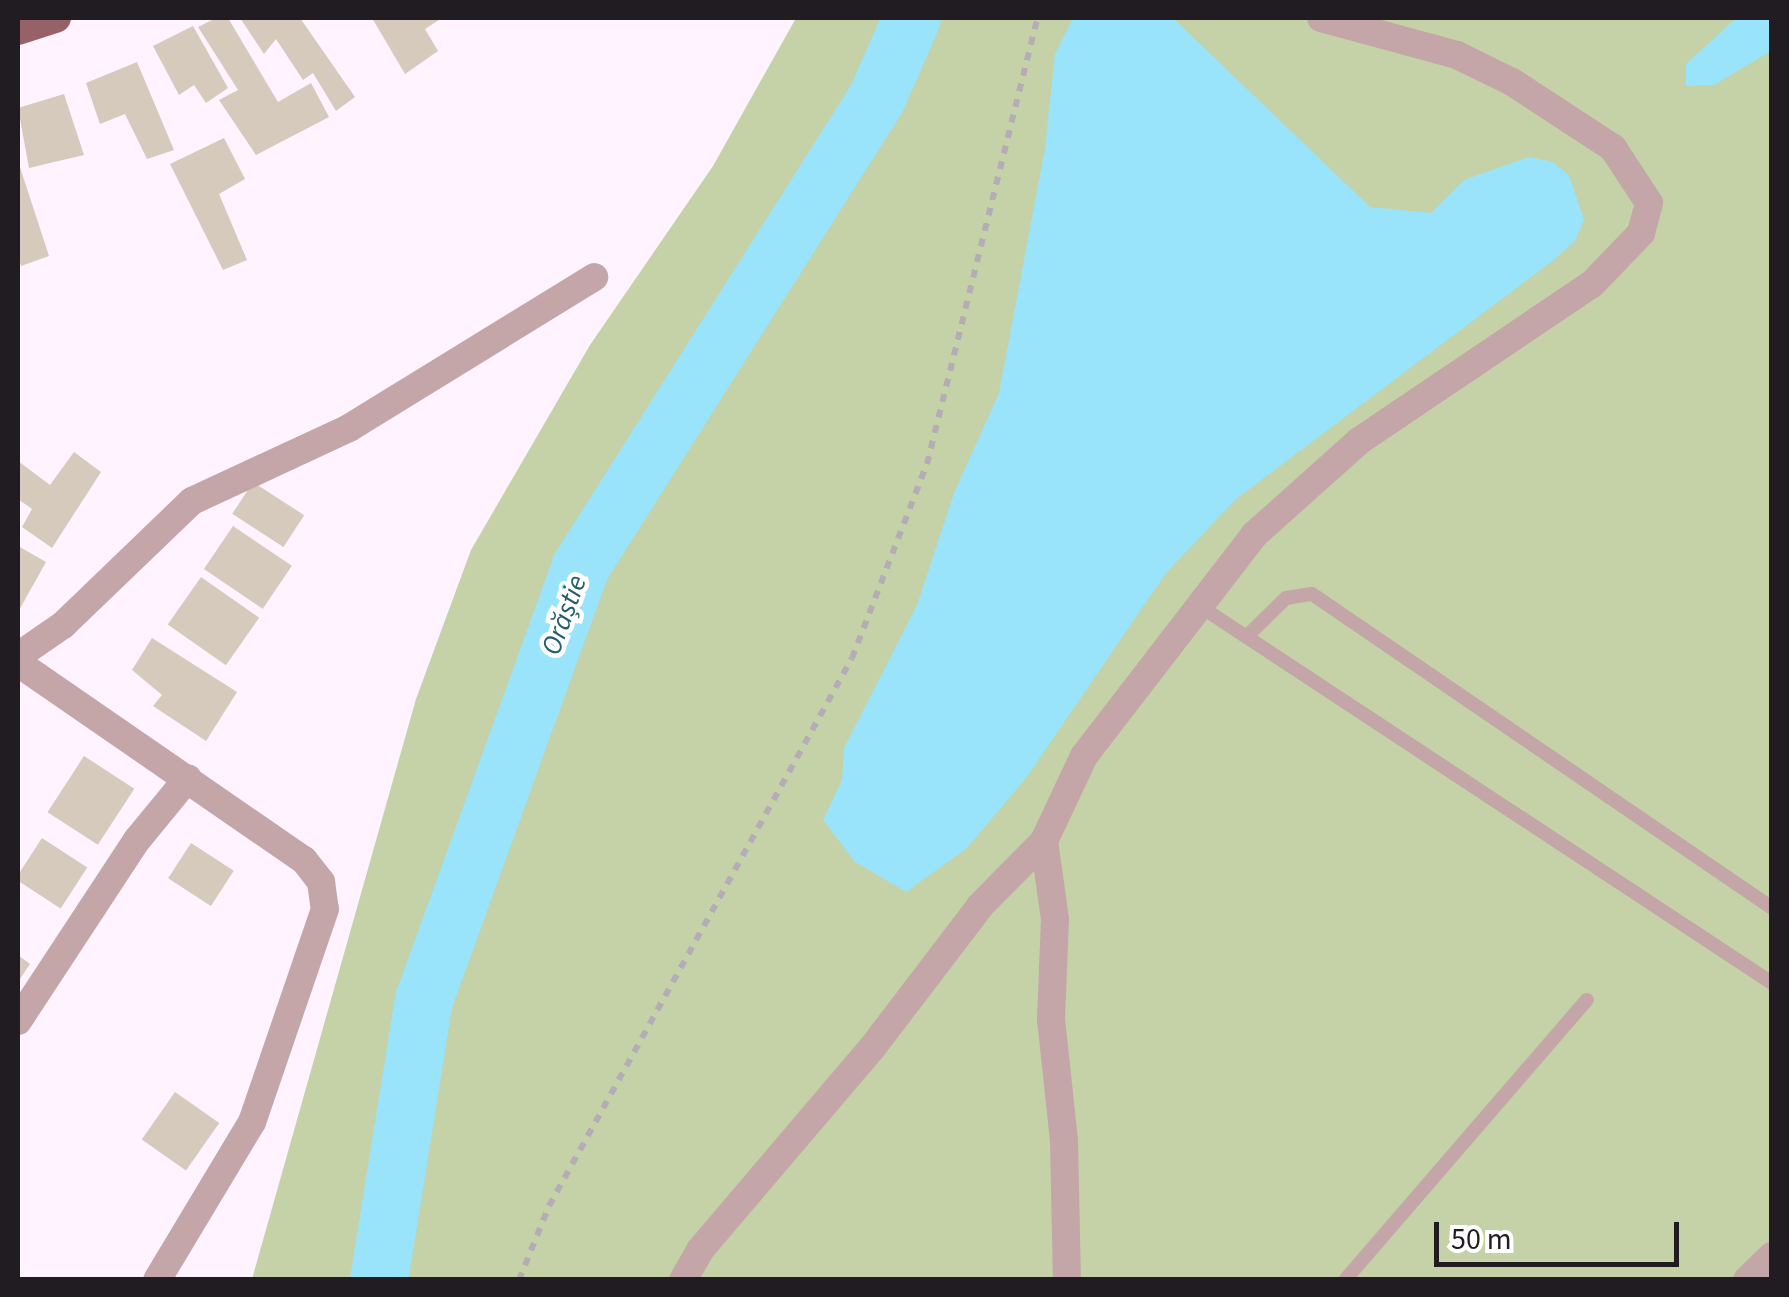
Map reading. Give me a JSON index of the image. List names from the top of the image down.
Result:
{
  "water": ["Orăștie"],
  "scale_bar": "50 m"
}
